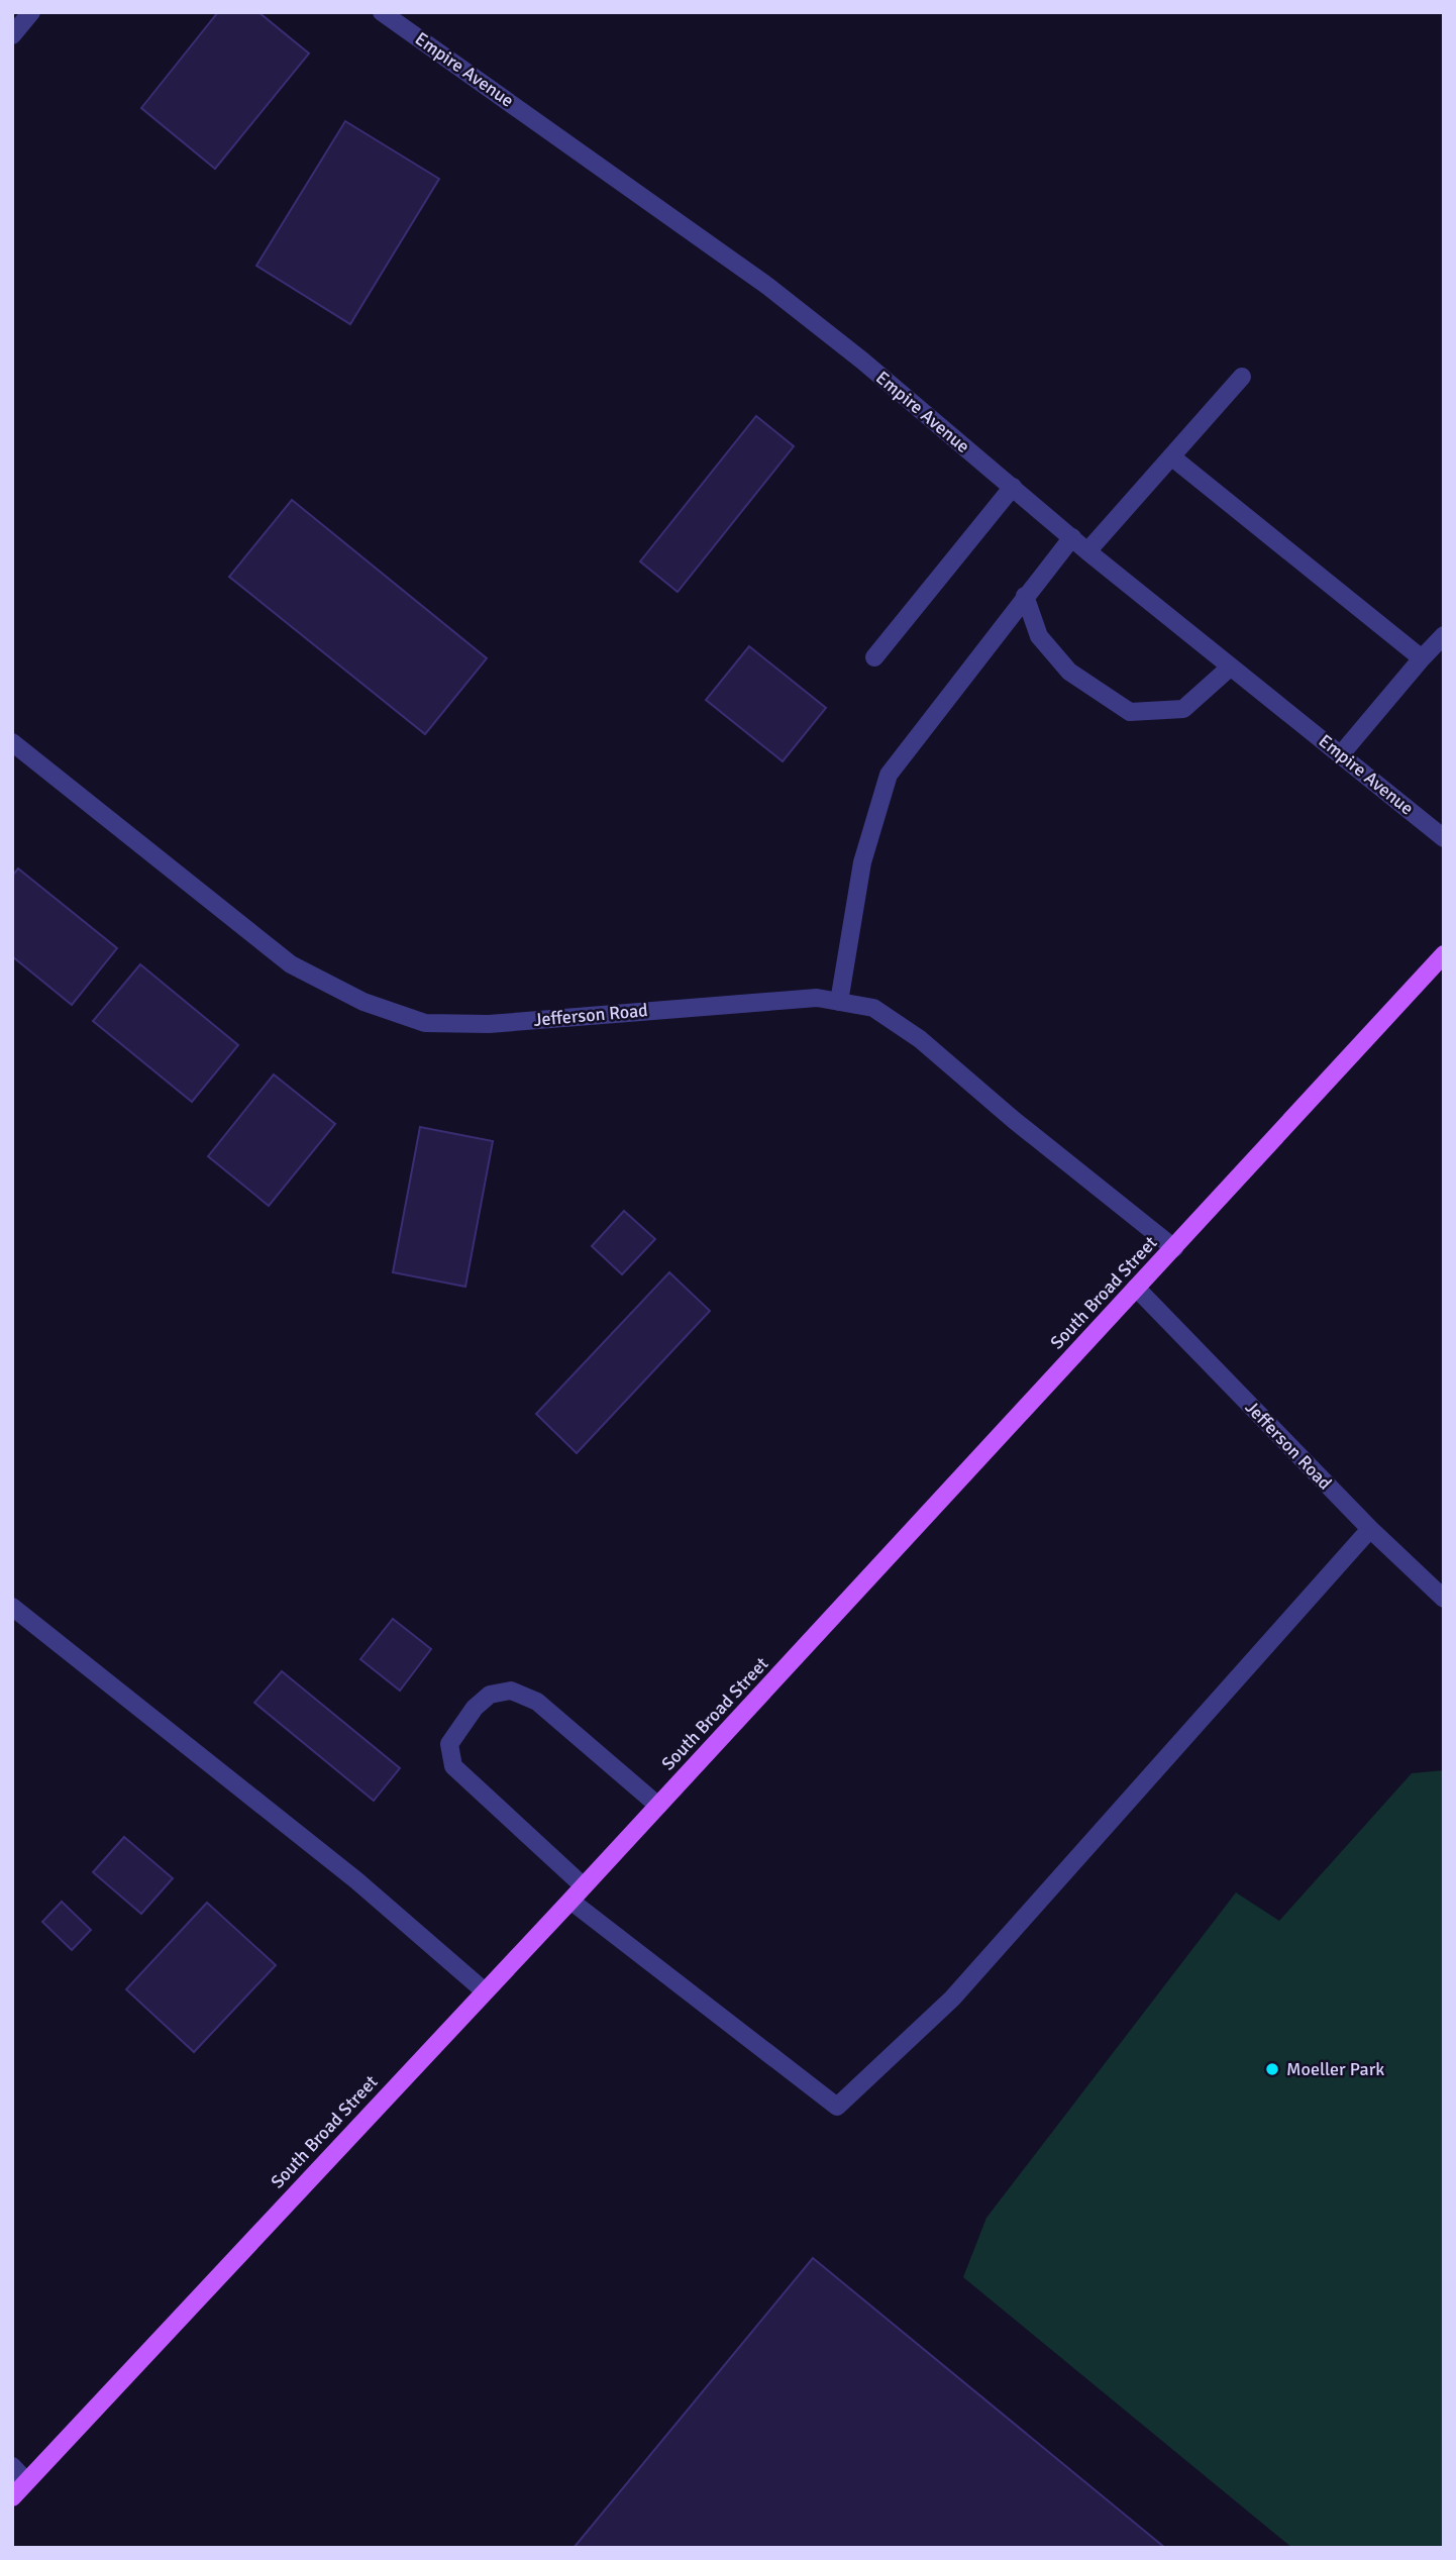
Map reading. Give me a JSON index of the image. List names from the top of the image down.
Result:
{
  "streets": {
    "main road": ["South Broad Street"],
    "street": ["Empire Avenue", "Jefferson Road"]
  },
  "crossings": [
    ["Jefferson Road", "South Broad Street"]
  ],
  "places": ["Moeller Park"]
}
